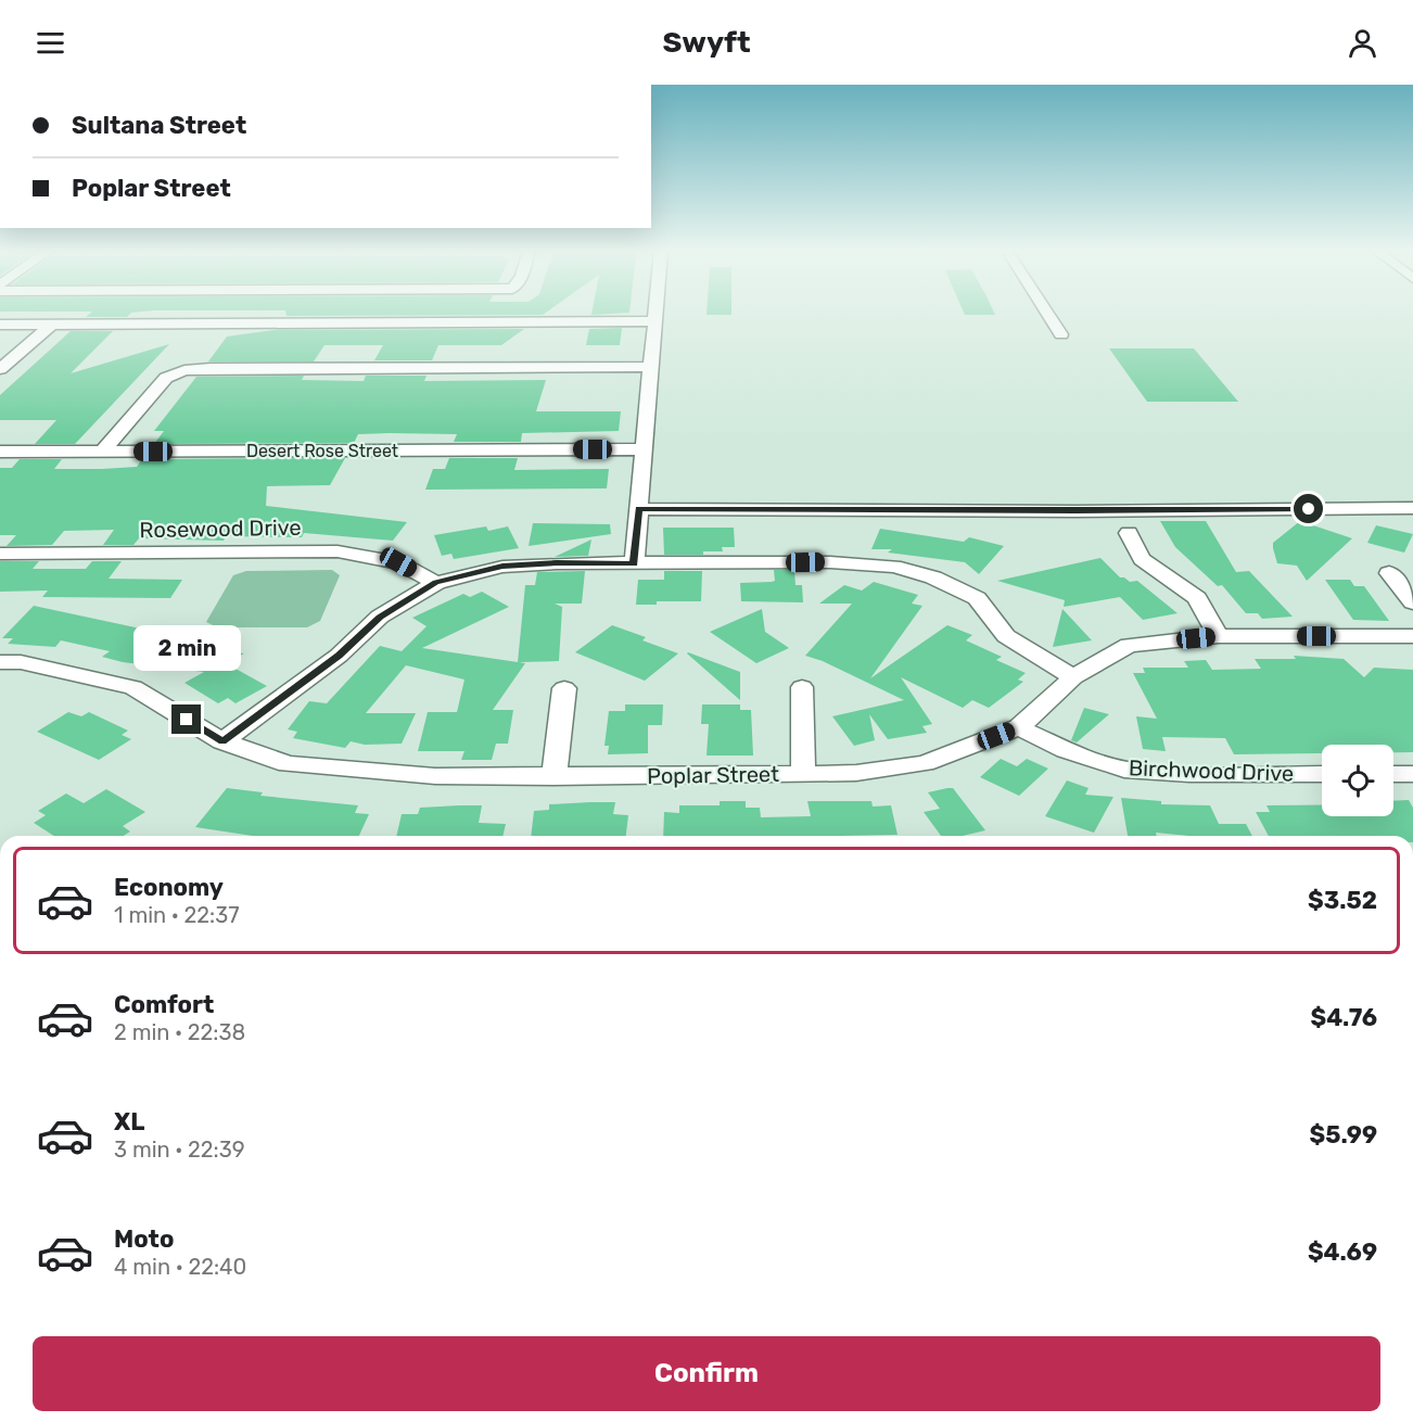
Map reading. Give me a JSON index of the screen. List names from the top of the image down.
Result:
{
  "streets": {
    "street": [
      "Desert Rose Street",
      "Rosewood Drive",
      "Birchwood Drive",
      "Poplar Street"
    ]
  },
  "crossings": [
    ["Birchwood Drive", "Poplar Street"]
  ],
  "page": {
    "header": "Swyft",
    "banner": ["Sultana Street", "Poplar Street"],
    "bubble": "2 min",
    "list": [
      {
        "name": "Economy",
        "note": "1 min · 22:37",
        "value": "$3.52"
      },
      {
        "name": "Comfort",
        "note": "2 min · 22:38",
        "value": "$4.76"
      },
      {
        "name": "XL",
        "note": "3 min · 22:39",
        "value": "$5.99"
      },
      {
        "name": "Moto",
        "note": "4 min · 22:40",
        "value": "$4.69"
      }
    ],
    "buttons": "Confirm"
  }
}
